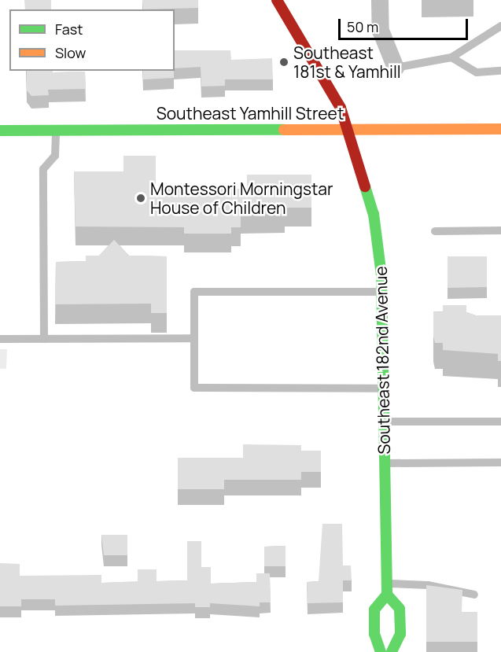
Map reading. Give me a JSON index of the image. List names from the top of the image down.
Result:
{
  "streets": {
    "main road": ["Southeast Yamhill Street", "Southeast 182nd Avenue"]
  },
  "crossings": [
    ["Southeast Yamhill Street", "Southeast 182nd Avenue"]
  ],
  "places": ["Southeast 181st & Yamhill", "Montessori Morningstar House of Children"],
  "legend": ["Fast", "Slow"],
  "scale_bar": "50 m"
}
